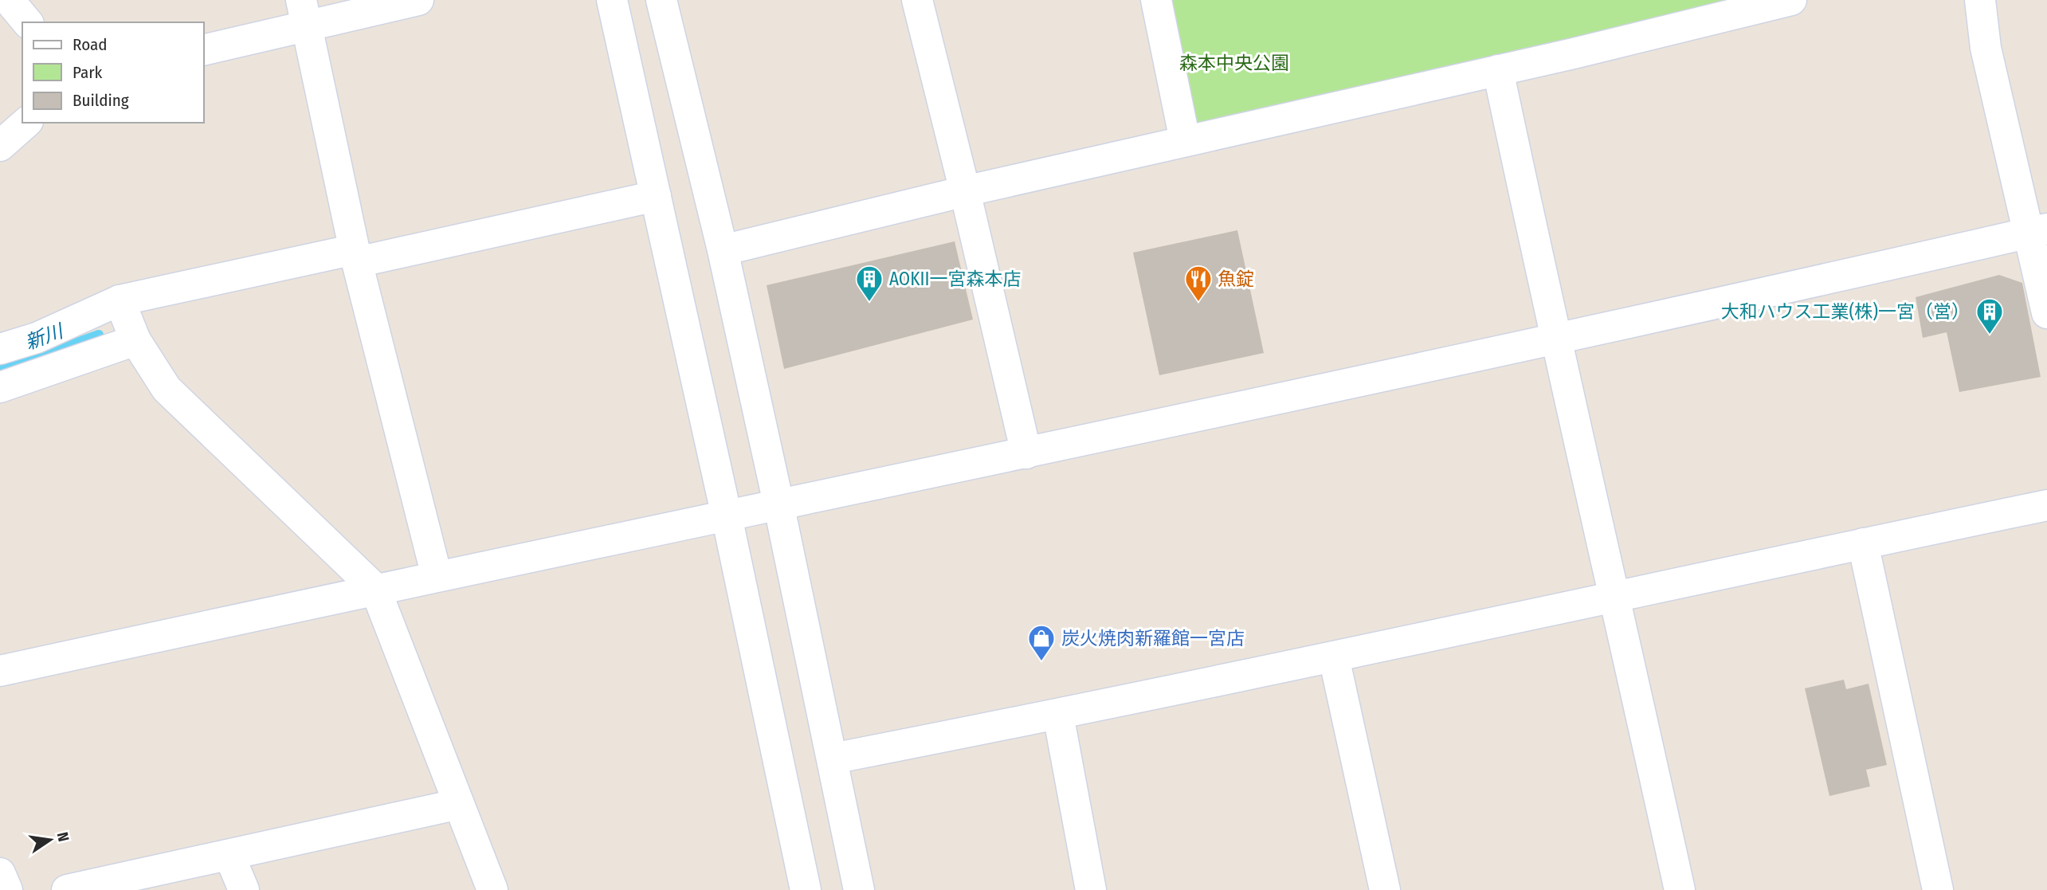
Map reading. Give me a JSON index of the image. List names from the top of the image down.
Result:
{
  "water": ["新川"],
  "parks": ["森本中央公園"],
  "places": {
    "building": ["AOKII一宮森本店", "大和ハウス工業(株)一宮（営）"],
    "restaurant": ["魚錠"],
    "shop": ["炭火焼肉新羅館一宮店"]
  },
  "legend": ["Road", "Park", "Building"],
  "north": "right"
}
